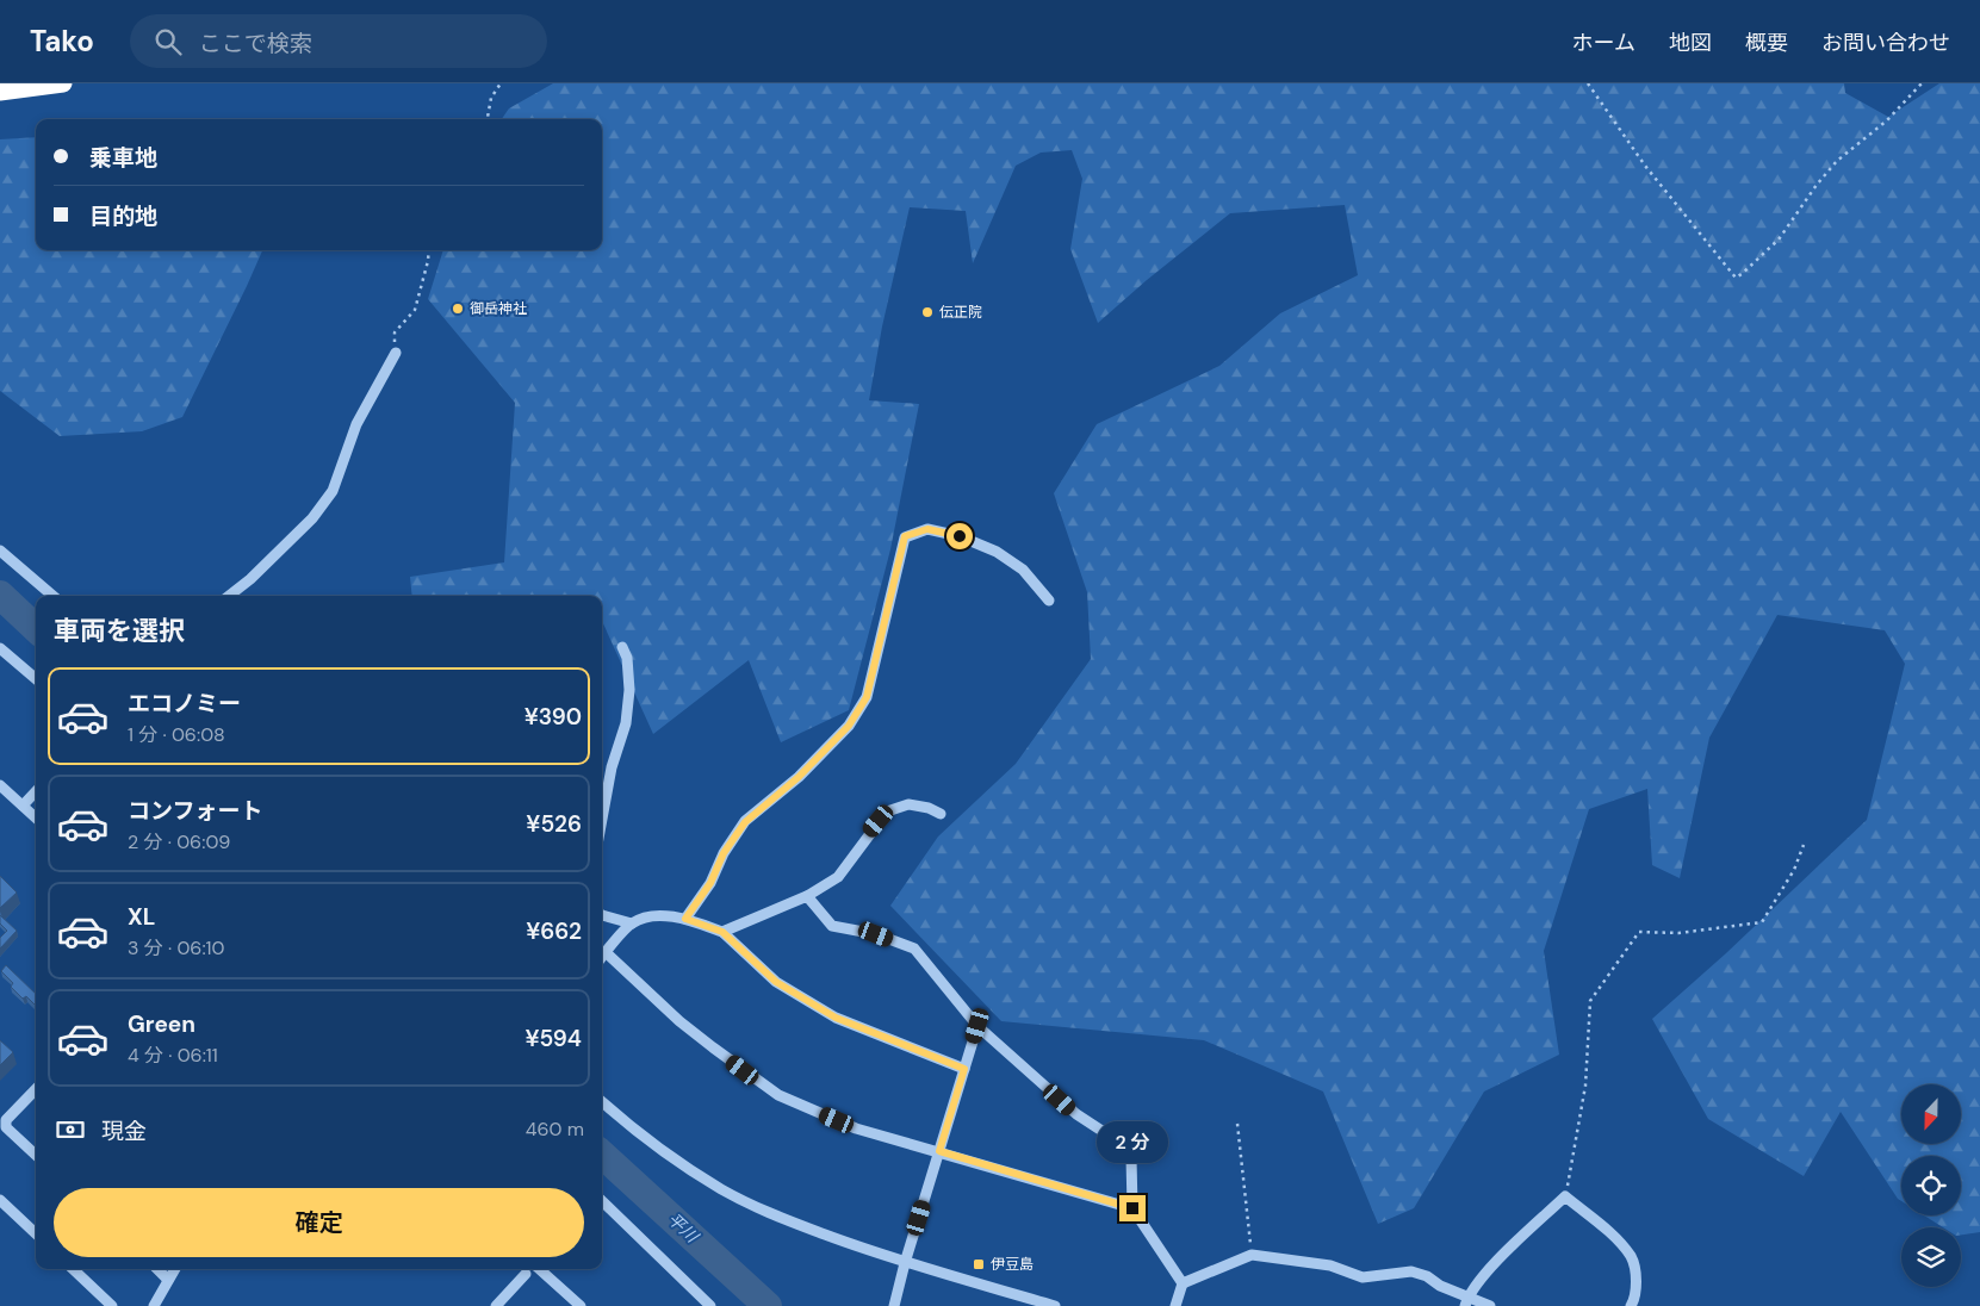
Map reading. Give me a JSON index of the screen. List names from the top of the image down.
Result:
{
  "water": ["平川"],
  "places": {
    "other": ["御岳神社", "伝正院"],
    "transit": ["伊豆島"]
  },
  "north": "bottom",
  "page": {
    "header": "Tako",
    "search": "ここで検索",
    "nav": [
      "ホーム",
      "地図",
      "概要",
      "お問い合わせ"
    ],
    "banner": ["乗車地", "目的地"],
    "heading": "車両を選択",
    "list": [
      {
        "name": "エコノミー",
        "note": "1 分 · 06:08",
        "value": "¥390"
      },
      {
        "name": "コンフォート",
        "note": "2 分 · 06:09",
        "value": "¥526"
      },
      {
        "name": "XL",
        "note": "3 分 · 06:10",
        "value": "¥662"
      },
      {
        "name": "Green",
        "note": "4 分 · 06:11",
        "value": "¥594"
      }
    ],
    "pay": ["現金", "460 m"],
    "bubble": "2 分",
    "buttons": "確定"
  }
}
